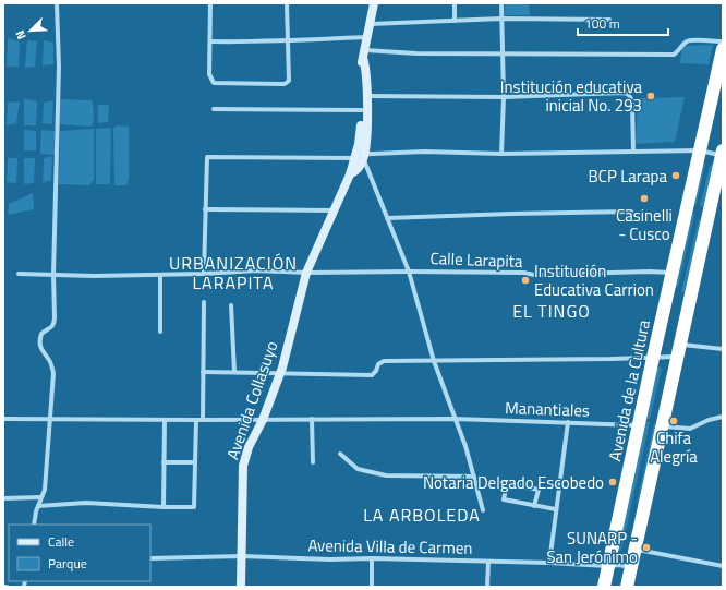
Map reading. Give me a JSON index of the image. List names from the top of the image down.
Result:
{
  "streets": {
    "highway": ["Avenida de la Cultura"],
    "street": [
      "Calle Larapita",
      "Avenida Collasuyo",
      "Manantiales",
      "Avenida Villa de Carmen"
    ]
  },
  "crossings": [
    ["Calle Larapita", "Avenida de la Cultura"],
    ["Calle Larapita", "Avenida Collasuyo"],
    ["Avenida de la Cultura", "Manantiales"],
    ["Avenida de la Cultura", "Avenida Villa de Carmen"],
    ["Avenida Collasuyo", "Manantiales"],
    ["Avenida Collasuyo", "Avenida Villa de Carmen"]
  ],
  "districts": ["URBANIZACIÓN LARAPITA", "EL TINGO", "LA ARBOLEDA"],
  "places": [
    "Institución educativa inicial No. 293",
    "BCP Larapa",
    "Casinelli - Cusco",
    "Institución Educativa Carrion",
    "Chifa Alegría",
    "Notaria Delgado Escobedo",
    "SUNARP - San Jerónimo"
  ],
  "legend": ["Calle", "Parque"],
  "scale_bar": "100 m",
  "north": "bottom left"
}
